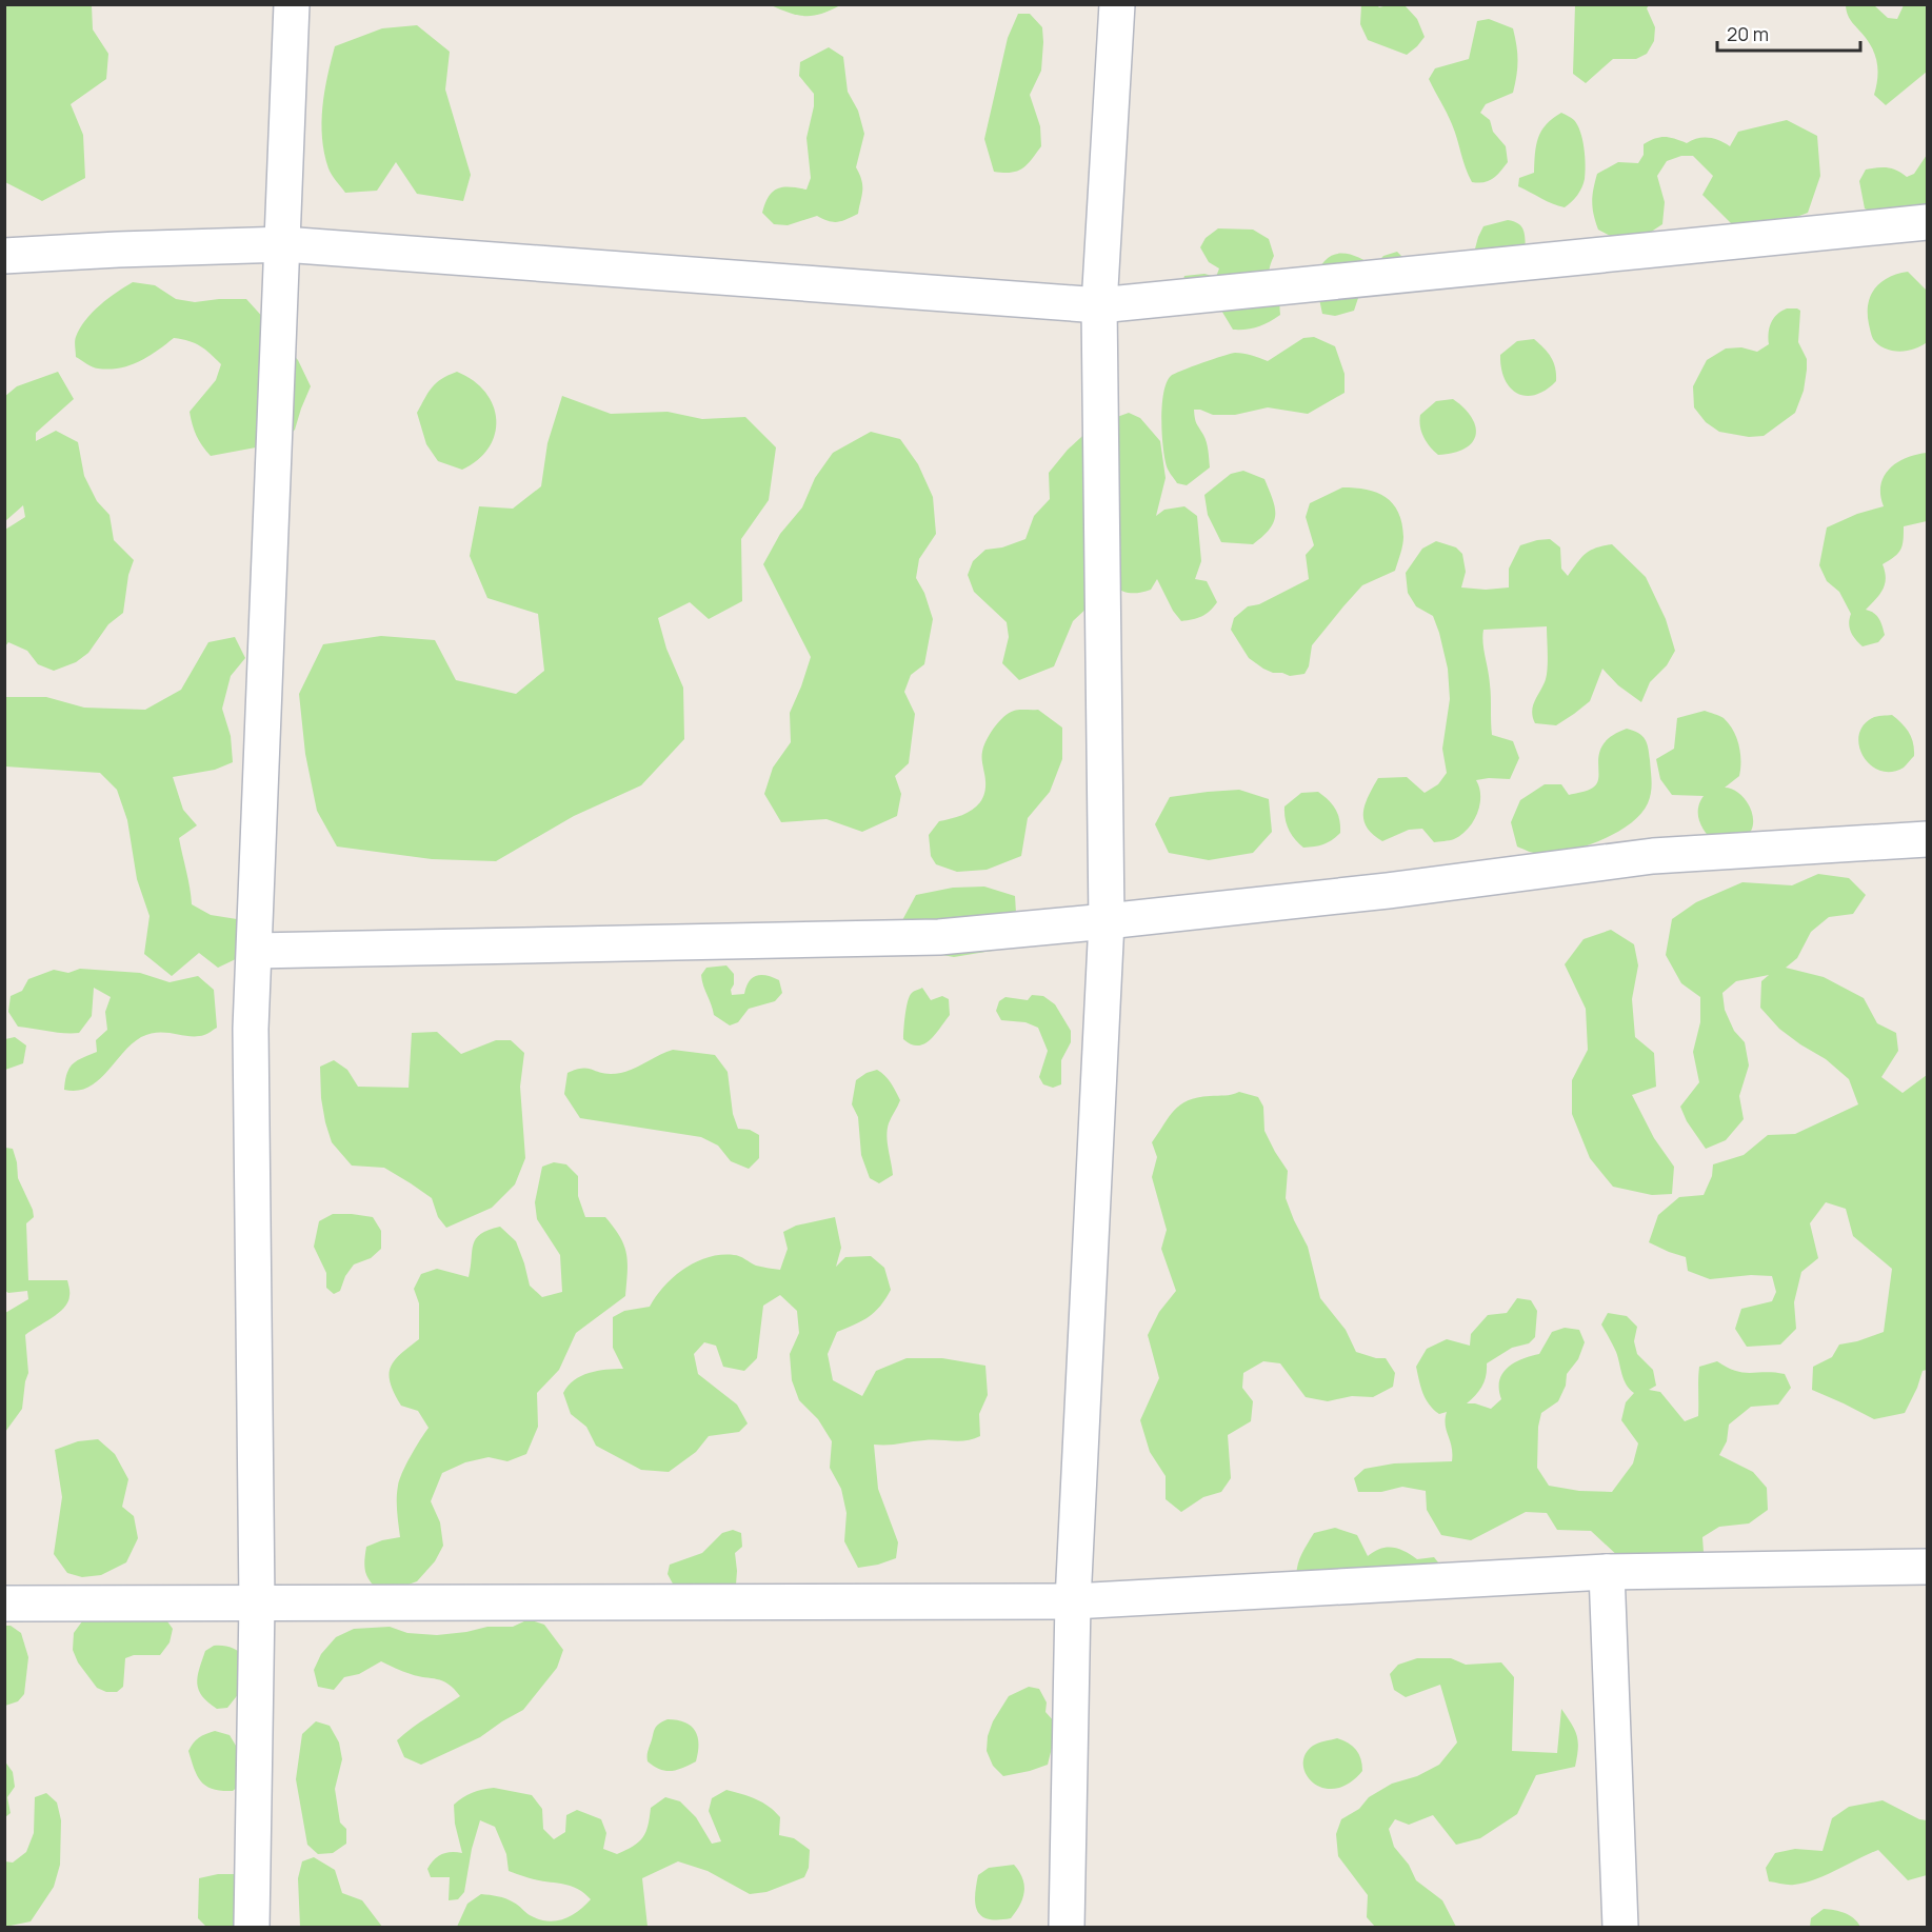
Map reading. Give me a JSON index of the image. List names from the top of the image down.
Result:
{
  "scale_bar": "20 m"
}
